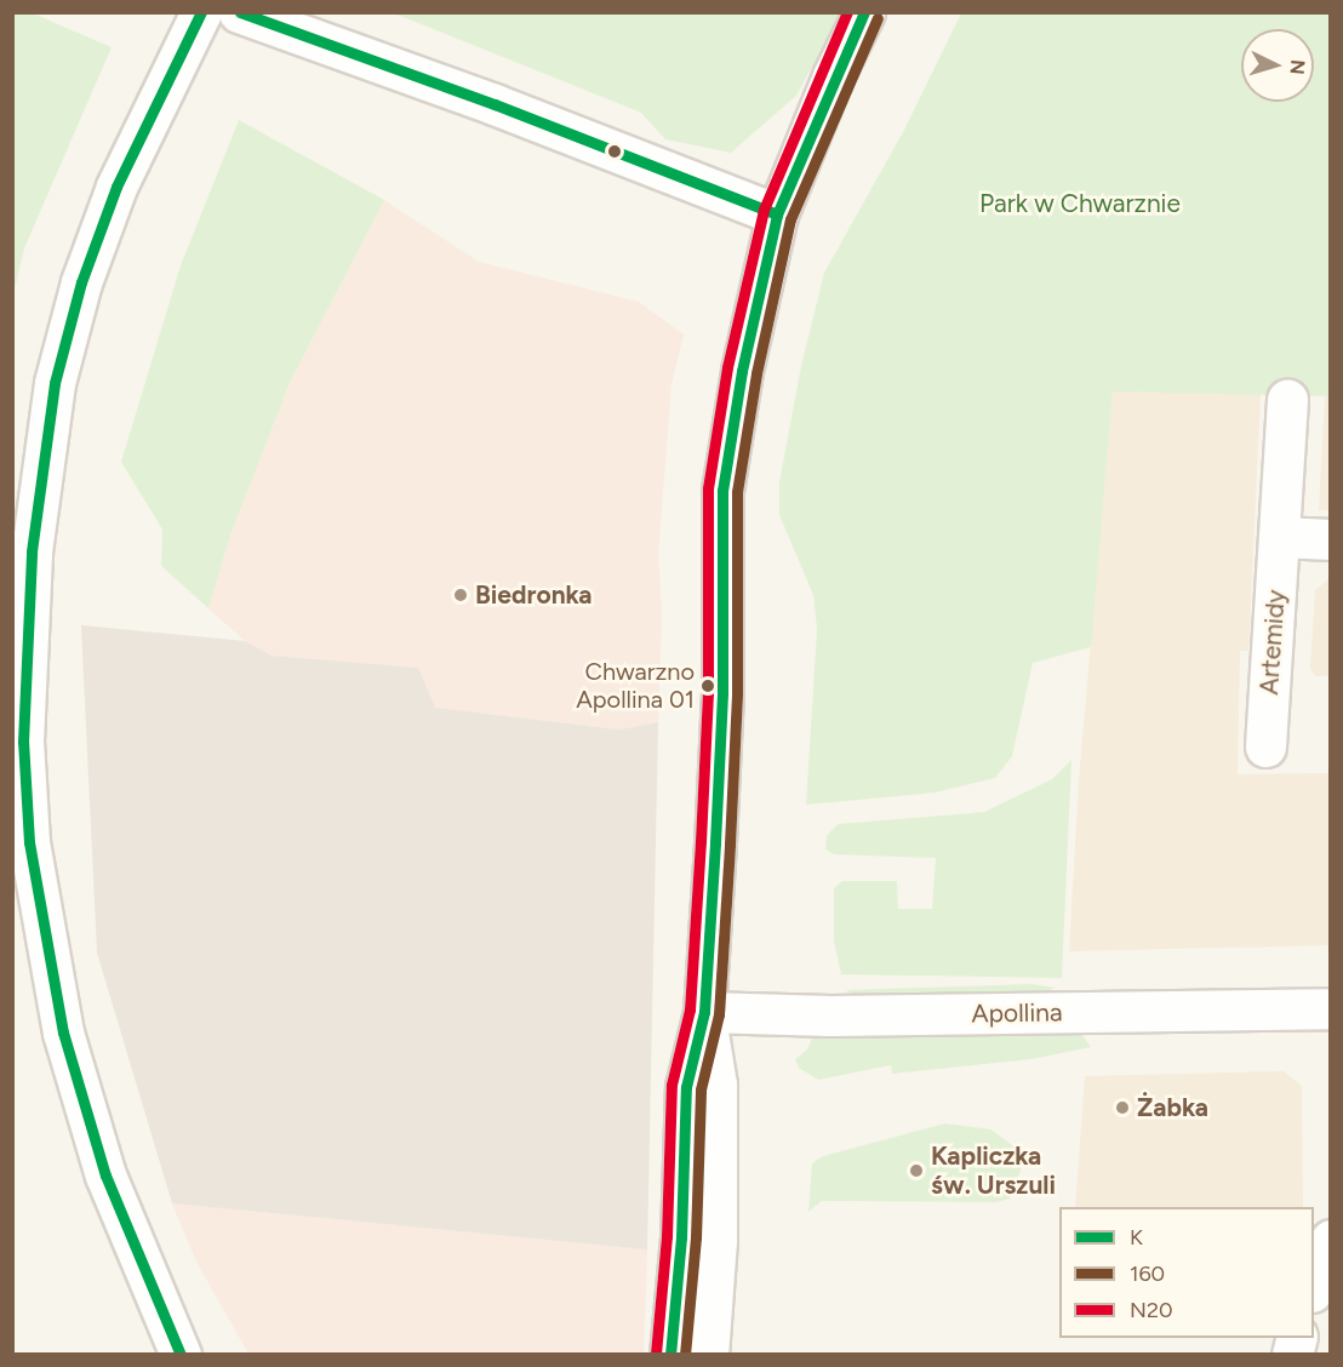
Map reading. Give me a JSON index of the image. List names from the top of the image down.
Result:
{
  "streets": {
    "street": ["Artemidy", "Apollina"]
  },
  "parks": ["Park w Chwarznie"],
  "places": [
    "Biedronka",
    "Chwarzno Apollina 01",
    "Żabka",
    "Kapliczka św. Urszuli"
  ],
  "lines": ["transit line K", "transit line N20", "transit line 160"],
  "legend": ["K", "160", "N20"],
  "north": "right"
}
